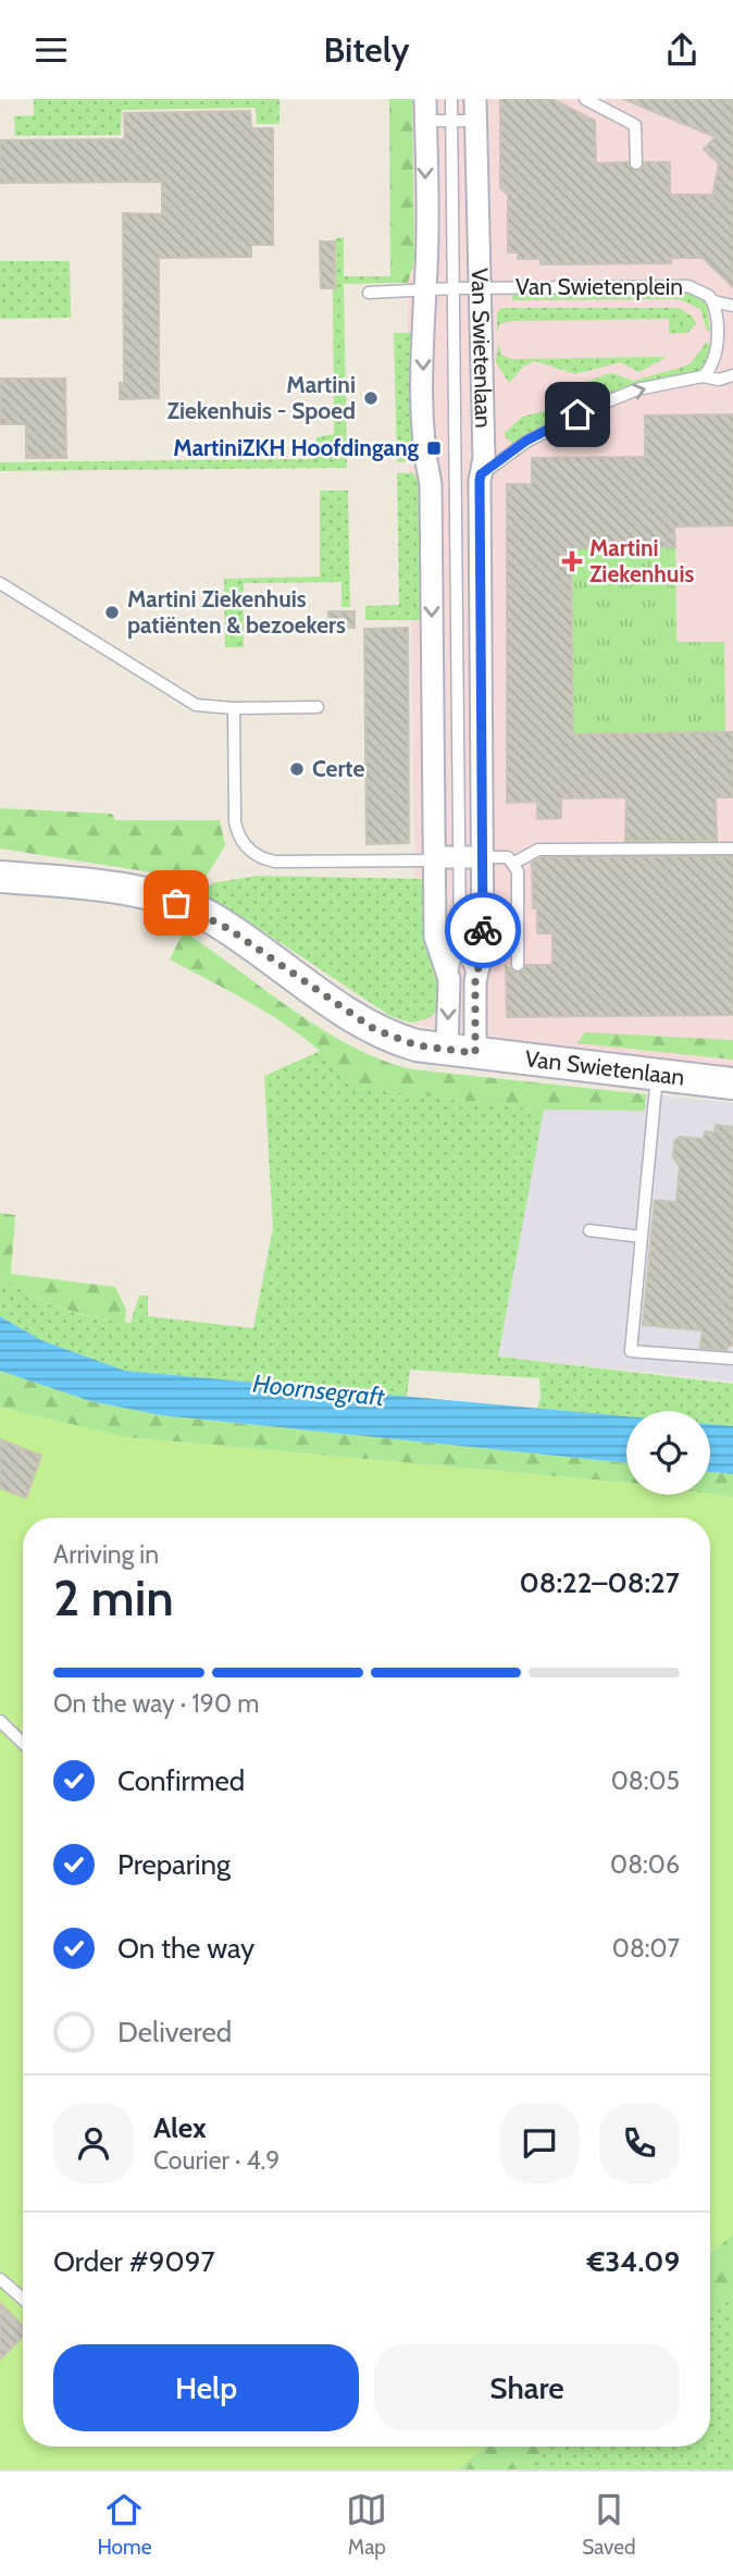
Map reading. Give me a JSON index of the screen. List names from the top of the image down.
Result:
{
  "streets": {
    "street": ["Van Swietenlaan"],
    "lane": ["Van Swietenplein"]
  },
  "crossings": [
    ["Van Swietenplein", "Van Swietenlaan"]
  ],
  "water": ["Hoornsegraft"],
  "places": {
    "other": ["Martini Ziekenhuis - Spoed", "Martini Ziekenhuis patiënten & bezoekers", "Certe"],
    "transit": ["MartiniZKH Hoofdingang"],
    "health": ["Martini Ziekenhuis"]
  },
  "page": {
    "header": "Bitely",
    "heading": ["2 min", "Arriving in", "08:22–08:27"],
    "panel": [
      "Alex",
      "Courier · 4.9",
      "Order #9097",
      "€34.09"
    ],
    "bar": "On the way · 190 m",
    "list": [
      ["Confirmed", "08:05"],
      ["Preparing", "08:06"],
      ["On the way", "08:07"],
      "Delivered"
    ],
    "buttons": ["Help", "Share"],
    "tabs": ["Home", "Map", "Saved"]
  }
}
